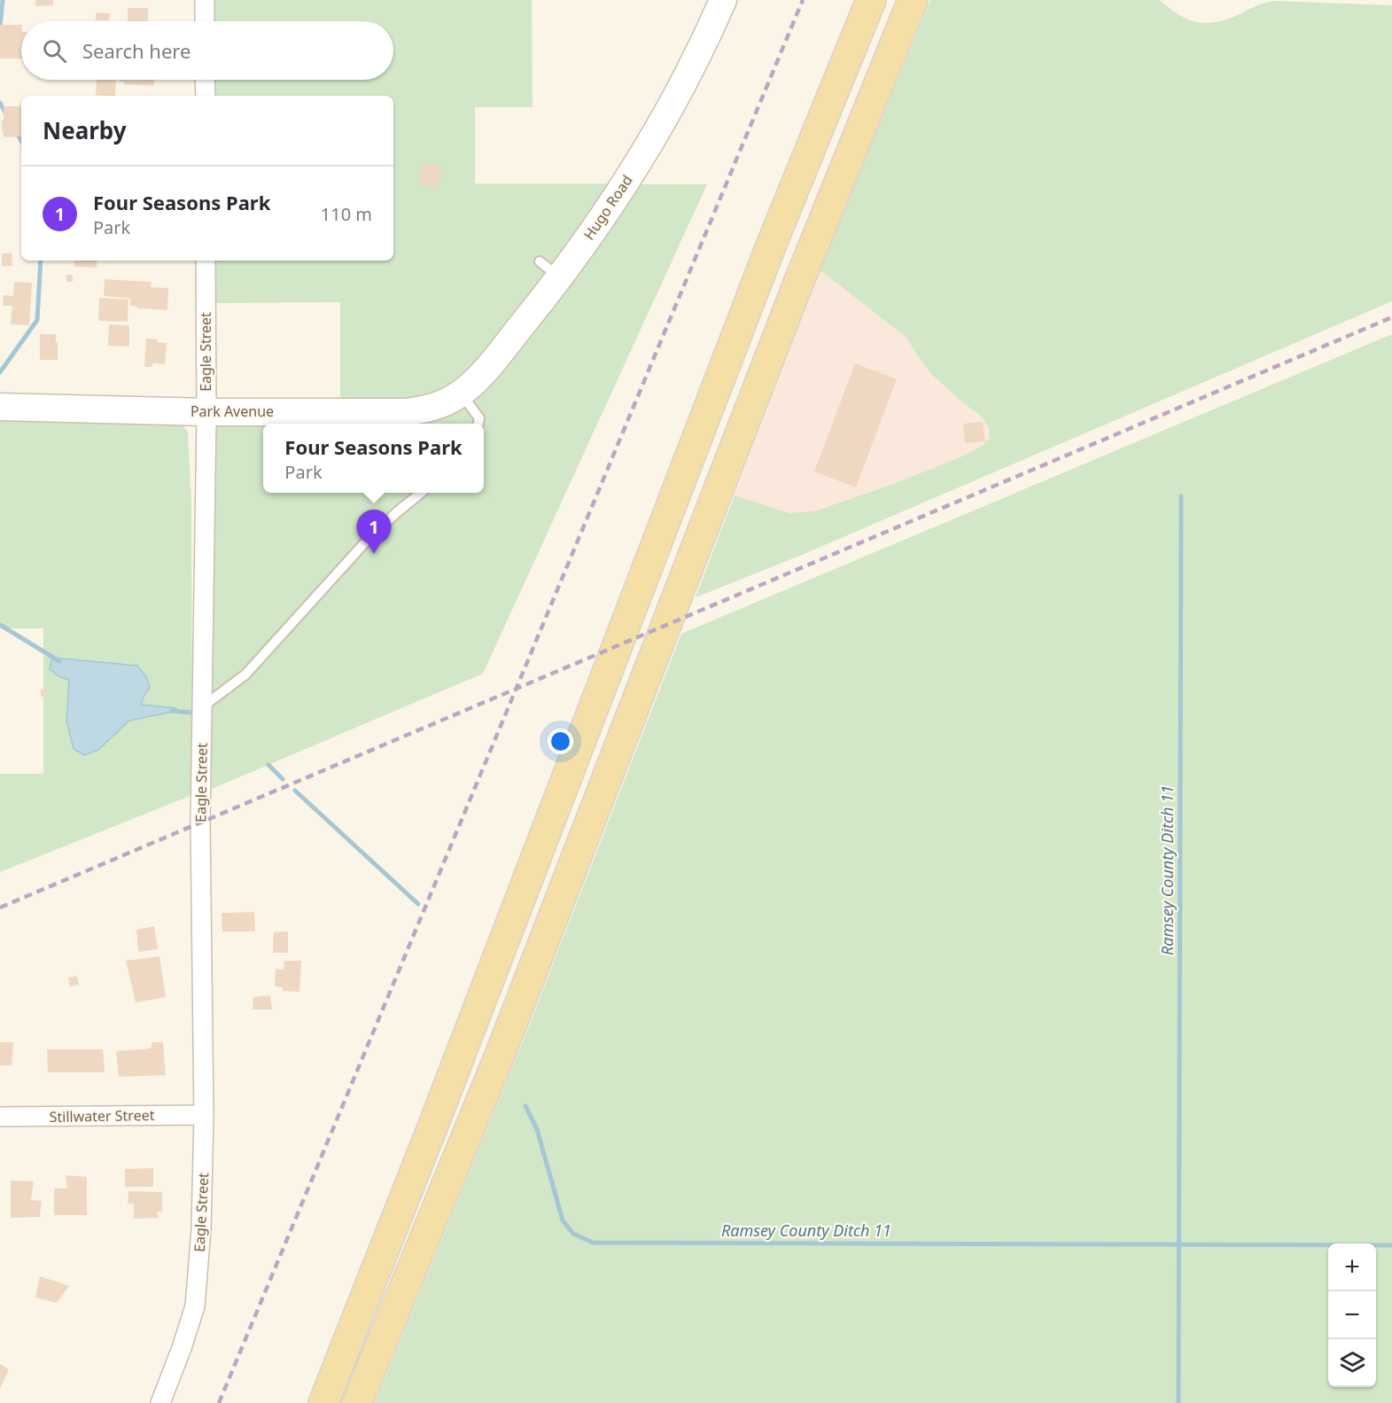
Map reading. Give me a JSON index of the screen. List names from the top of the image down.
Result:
{
  "streets": {
    "street": [
      "Hugo Road",
      "Eagle Street",
      "Park Avenue",
      "Stillwater Street"
    ]
  },
  "crossings": [
    ["Hugo Road", "Park Avenue"],
    ["Eagle Street", "Park Avenue"],
    ["Eagle Street", "Stillwater Street"]
  ],
  "water": ["Ramsey County Ditch 11"],
  "page": {
    "search": "Search here",
    "heading": "Nearby",
    "list": [
      {
        "mark": "1",
        "name": "Four Seasons Park",
        "note": "Park",
        "value": "110 m"
      }
    ],
    "popup": ["Four Seasons Park", "Park"],
    "pins": "1",
    "map_buttons": ["+", "−"]
  }
}
